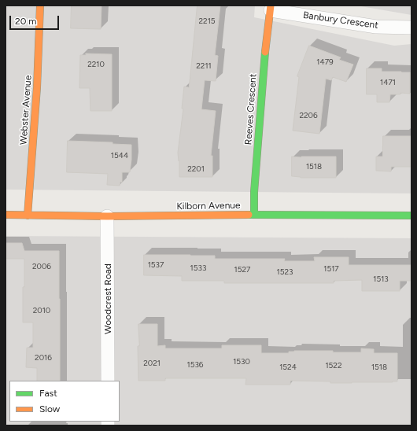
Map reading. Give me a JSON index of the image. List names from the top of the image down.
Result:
{
  "streets": {
    "street": [
      "Banbury Crescent",
      "Reeves Crescent",
      "Webster Avenue",
      "Kilborn Avenue",
      "Woodcrest Road"
    ]
  },
  "crossings": [
    ["Banbury Crescent", "Reeves Crescent"],
    ["Reeves Crescent", "Kilborn Avenue"],
    ["Webster Avenue", "Kilborn Avenue"],
    ["Kilborn Avenue", "Woodcrest Road"]
  ],
  "house_numbers": [
    "2215",
    "1479",
    "2210",
    "2211",
    "1471",
    "2206",
    "1544",
    "1518",
    "2201",
    "1537",
    "2006",
    "1533",
    "1517",
    "1527",
    "1523",
    "1513",
    "2010",
    "2016",
    "1530",
    "2021",
    "1536",
    "1522",
    "1524",
    "1518"
  ],
  "legend": ["Fast", "Slow"],
  "scale_bar": "20 m"
}
